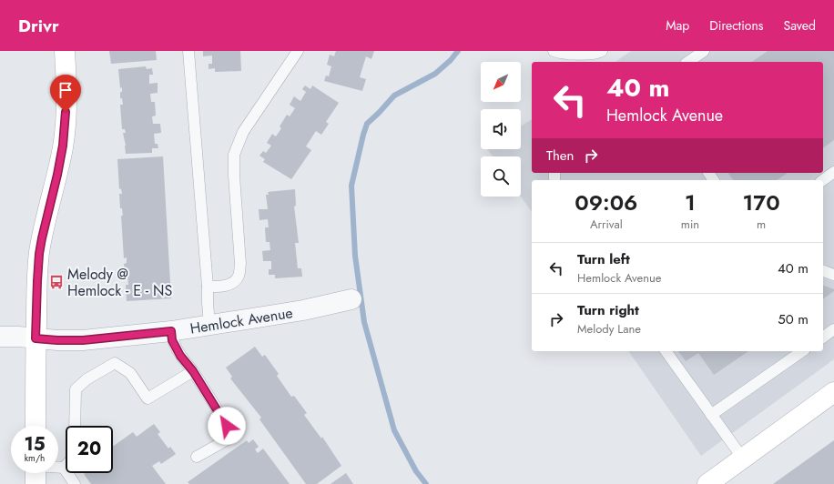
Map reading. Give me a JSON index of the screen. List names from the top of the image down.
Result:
{
  "streets": {
    "street": ["Hemlock Avenue"]
  },
  "places": {
    "bus stop": ["Melody @ Hemlock - E - NS"]
  },
  "north": "bottom left",
  "page": {
    "header": "Drivr",
    "nav": ["Map", "Directions", "Saved"],
    "turn": ["40 m", "Hemlock Avenue"],
    "then": "Then",
    "eta": [
      "09:06",
      "Arrival",
      "1",
      "min",
      "170",
      "m"
    ],
    "list": [
      {
        "name": "Turn left",
        "note": "Hemlock Avenue",
        "value": "40 m"
      },
      {
        "name": "Turn right",
        "note": "Melody Lane",
        "value": "50 m"
      }
    ],
    "speed": "15 km/h",
    "limit": "20"
  }
}
